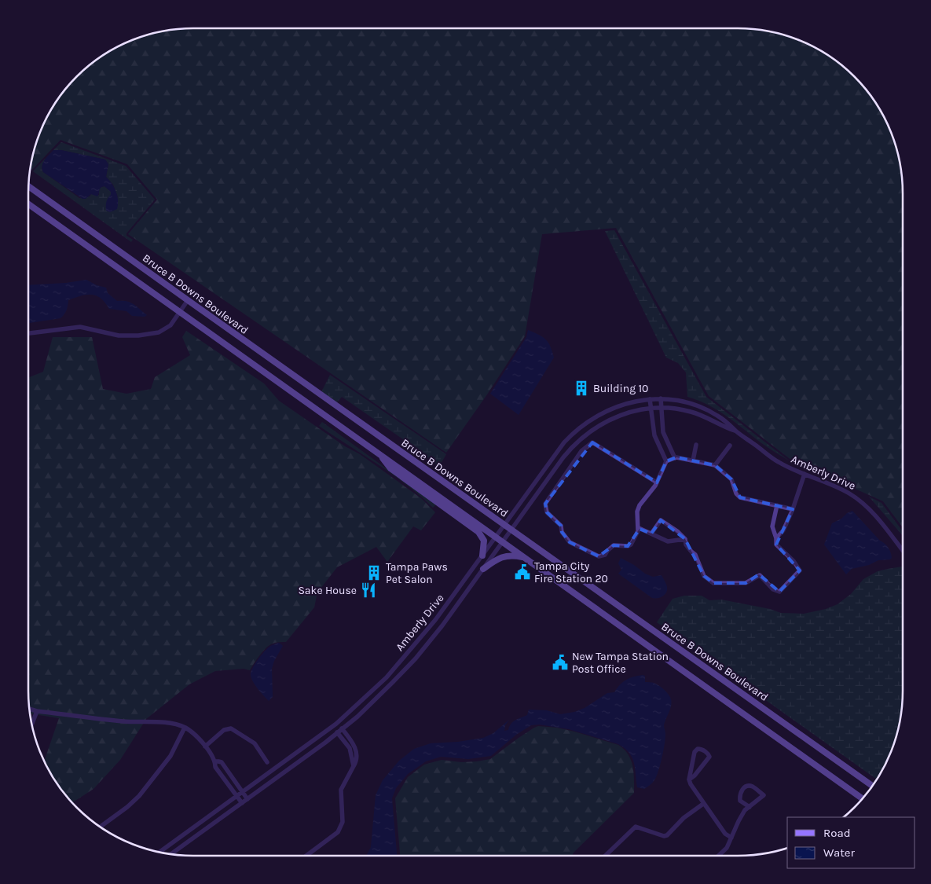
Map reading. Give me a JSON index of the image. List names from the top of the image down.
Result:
{
  "streets": {
    "main road": ["Bruce B Downs Boulevard"],
    "street": ["Amberly Drive"]
  },
  "crossings": [
    ["Bruce B Downs Boulevard", "Amberly Drive"]
  ],
  "places": {
    "building": ["Building 10", "Tampa Paws Pet Salon"],
    "public building": ["Tampa City Fire Station 20", "New Tampa Station Post Office"],
    "restaurant": ["Sake House"]
  },
  "legend": ["Road", "Water"]
}
